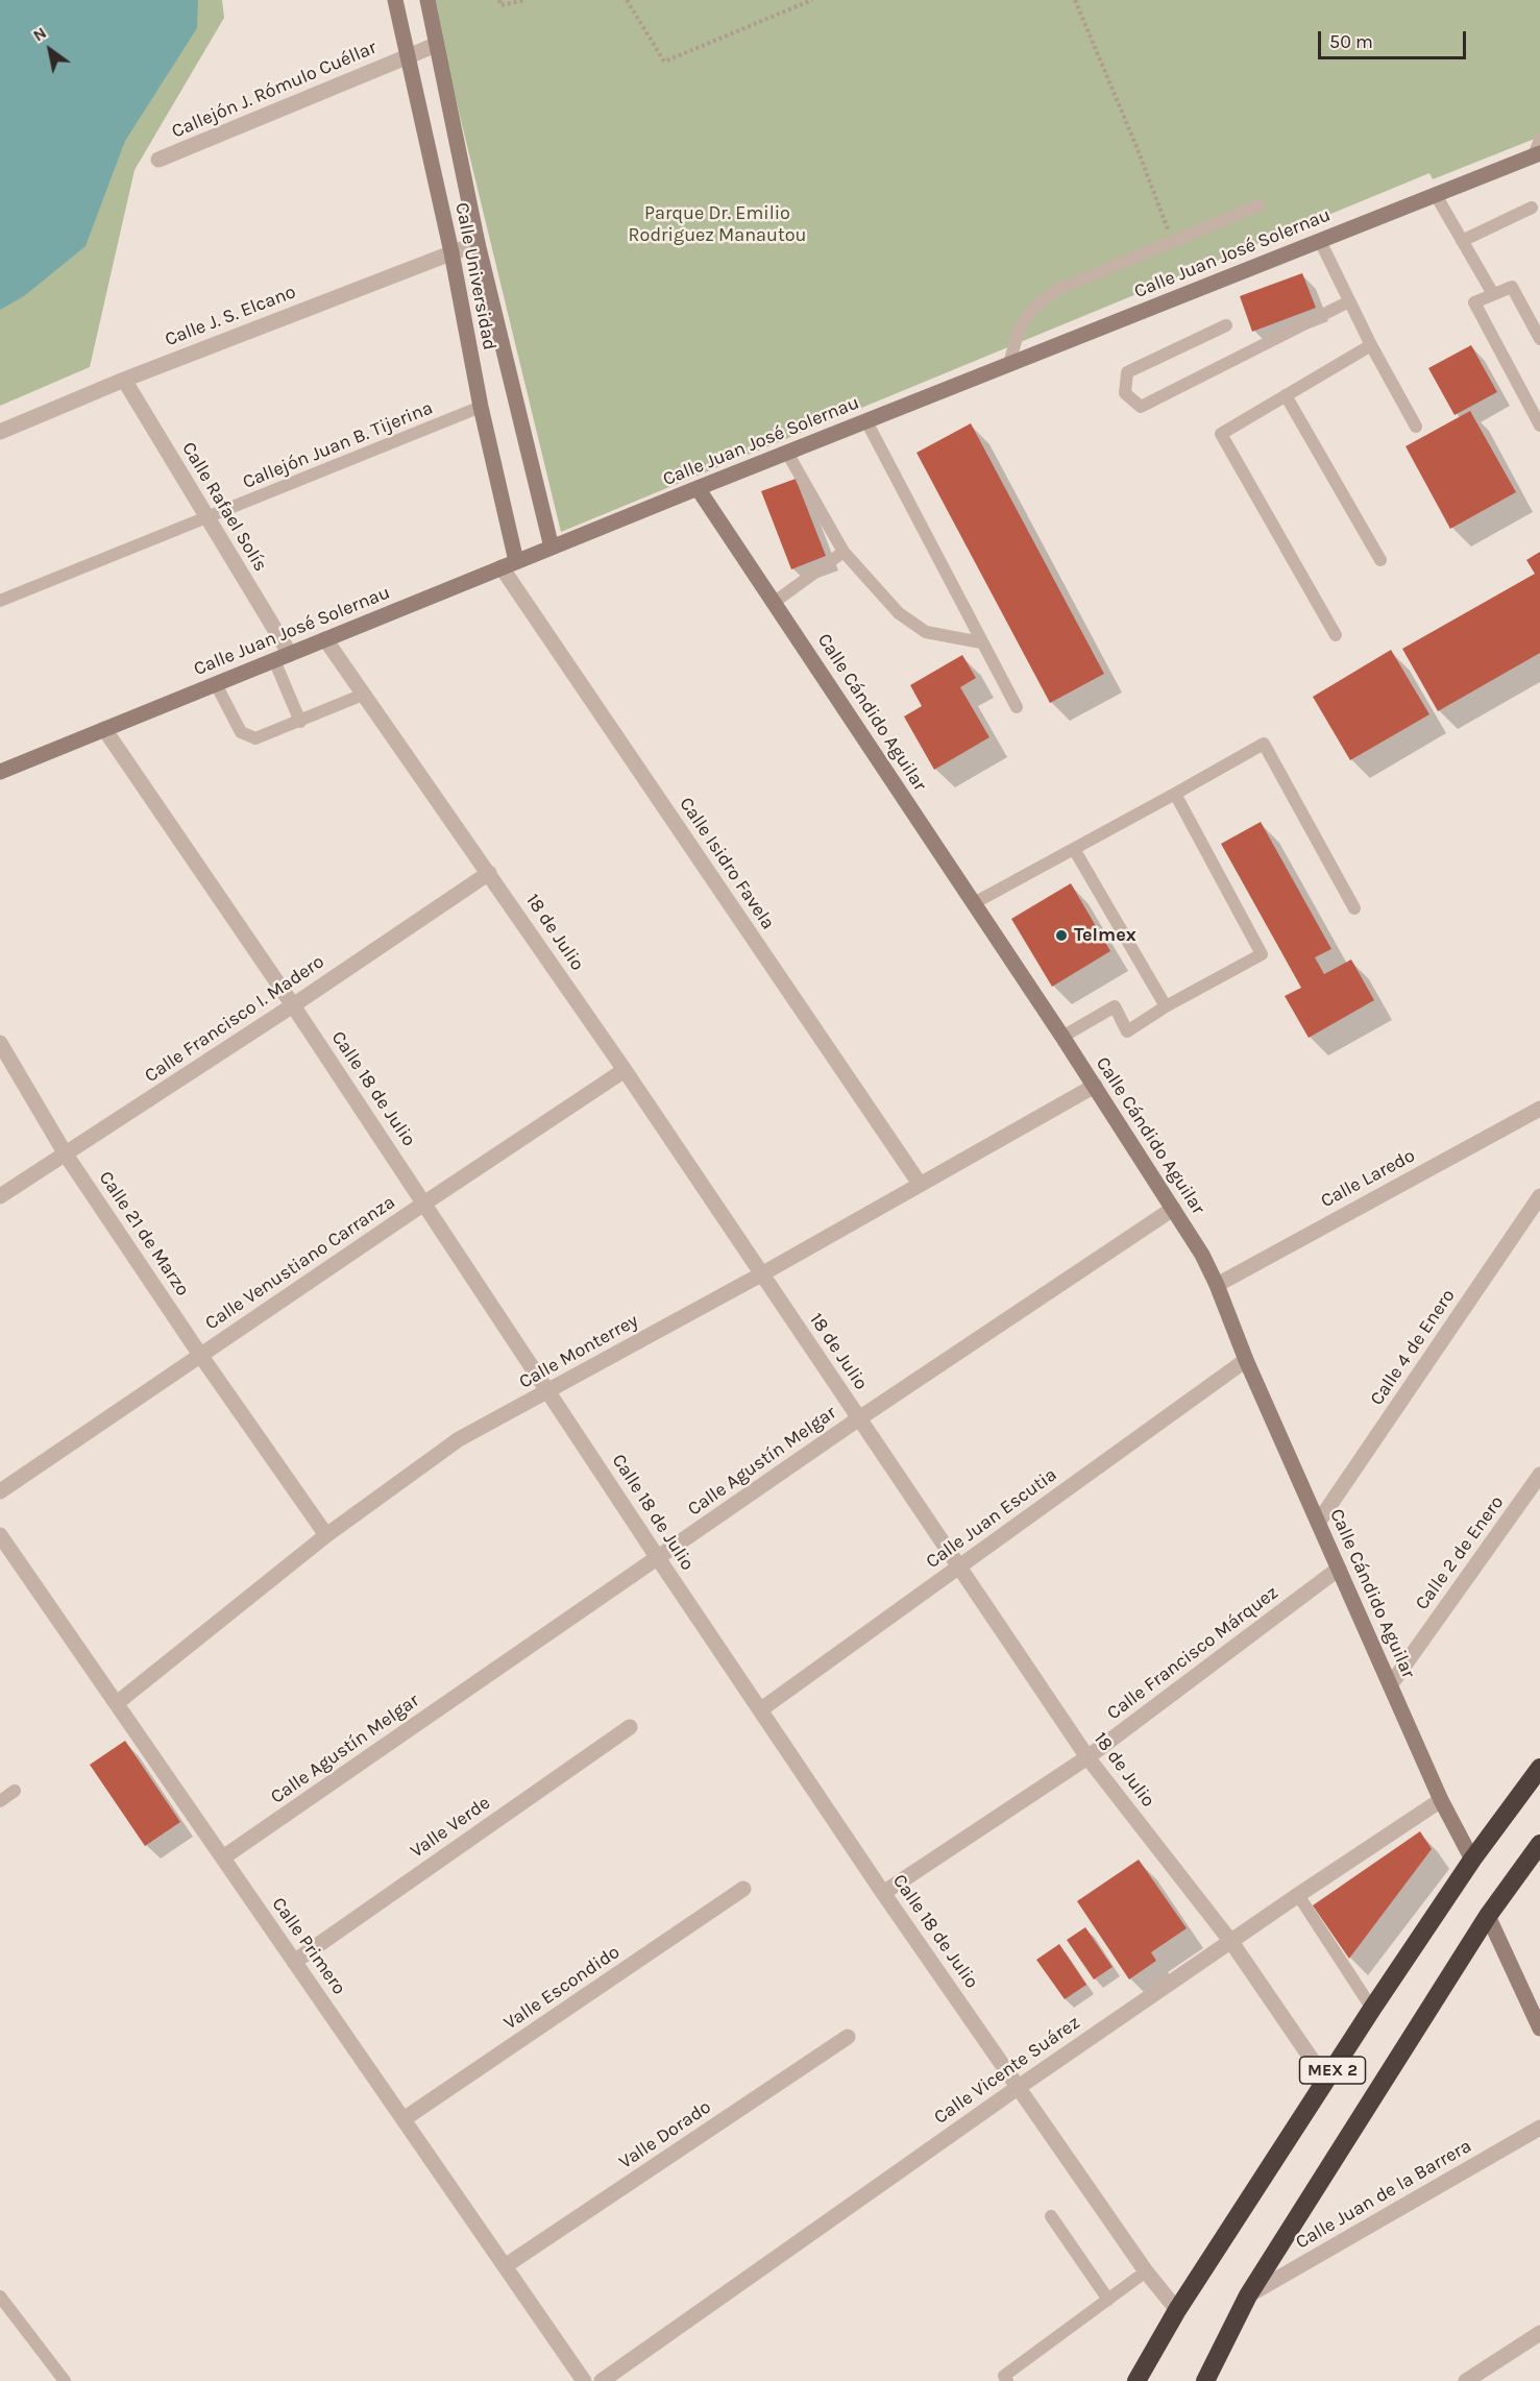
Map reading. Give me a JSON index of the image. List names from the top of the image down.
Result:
{
  "streets": {
    "highway": ["MEX 2"],
    "street": [
      "Callejón J. Rómulo Cuéllar",
      "Calle Juan José Solernau",
      "Calle Universidad",
      "Calle J. S. Elcano",
      "Calle Rafael Solís",
      "Calle Cándido Aguilar",
      "Calle Isidro Favela",
      "18 de Julio",
      "Calle Francisco I. Madero",
      "Calle 18 de Julio",
      "Calle Laredo",
      "Calle 21 de Marzo",
      "Calle Venustiano Carranza",
      "Calle 4 de Enero",
      "Calle Monterrey",
      "Calle Agustín Melgar",
      "Calle Juan Escutia",
      "Calle 2 de Enero",
      "Calle Francisco Márquez",
      "Valle Verde",
      "Calle Primero",
      "Valle Escondido",
      "Calle Vicente Suárez",
      "Valle Dorado",
      "Calle Juan de la Barrera"
    ],
    "lane": ["Callejón Juan B. Tijerina"]
  },
  "crossings": [
    ["Callejón J. Rómulo Cuéllar", "Calle Universidad"],
    ["Calle Juan José Solernau", "Calle Universidad"],
    ["Calle Juan José Solernau", "Calle Rafael Solís"],
    ["Calle Juan José Solernau", "Calle Cándido Aguilar"],
    ["Calle Juan José Solernau", "Calle Isidro Favela"],
    ["Calle Juan José Solernau", "18 de Julio"],
    ["Calle Juan José Solernau", "Calle 18 de Julio"],
    ["Calle Universidad", "Calle J. S. Elcano"],
    ["Calle Universidad", "Callejón Juan B. Tijerina"],
    ["Calle Universidad", "Calle Isidro Favela"],
    ["Calle J. S. Elcano", "Calle Rafael Solís"],
    ["Callejón Juan B. Tijerina", "Calle Rafael Solís"],
    ["Calle Cándido Aguilar", "Calle Laredo"],
    ["Calle Cándido Aguilar", "Calle 4 de Enero"],
    ["Calle Cándido Aguilar", "Calle Monterrey"],
    ["Calle Cándido Aguilar", "Calle Agustín Melgar"],
    ["Calle Cándido Aguilar", "Calle Juan Escutia"],
    ["Calle Cándido Aguilar", "Calle 2 de Enero"],
    ["Calle Cándido Aguilar", "Calle Francisco Márquez"],
    ["Calle Cándido Aguilar", "Calle Vicente Suárez"],
    ["Calle Cándido Aguilar", "MEX 2"],
    ["Calle Isidro Favela", "Calle Monterrey"],
    ["18 de Julio", "Calle Francisco I. Madero"],
    ["18 de Julio", "Calle Venustiano Carranza"],
    ["18 de Julio", "Calle Monterrey"],
    ["18 de Julio", "Calle Agustín Melgar"],
    ["18 de Julio", "Calle Juan Escutia"],
    ["18 de Julio", "Calle Francisco Márquez"],
    ["18 de Julio", "Calle Vicente Suárez"],
    ["18 de Julio", "MEX 2"],
    ["Calle Francisco I. Madero", "Calle 18 de Julio"],
    ["Calle Francisco I. Madero", "Calle 21 de Marzo"],
    ["Calle 18 de Julio", "Calle Venustiano Carranza"],
    ["Calle 18 de Julio", "Calle Monterrey"],
    ["Calle 18 de Julio", "Calle Agustín Melgar"],
    ["Calle 18 de Julio", "Calle Juan Escutia"],
    ["Calle 18 de Julio", "Calle Francisco Márquez"],
    ["Calle 18 de Julio", "Calle Vicente Suárez"],
    ["Calle 18 de Julio", "MEX 2"],
    ["Calle 21 de Marzo", "Calle Venustiano Carranza"],
    ["Calle 21 de Marzo", "Calle Monterrey"],
    ["Calle Monterrey", "Calle Primero"],
    ["Calle Agustín Melgar", "Calle Primero"],
    ["Valle Verde", "Calle Primero"],
    ["Calle Primero", "Valle Escondido"],
    ["Calle Primero", "Valle Dorado"],
    ["MEX 2", "Calle Juan de la Barrera"]
  ],
  "parks": ["Parque Dr. Emilio Rodriguez Manautou"],
  "places": ["Telmex"],
  "scale_bar": "50 m",
  "north": "top left"
}
